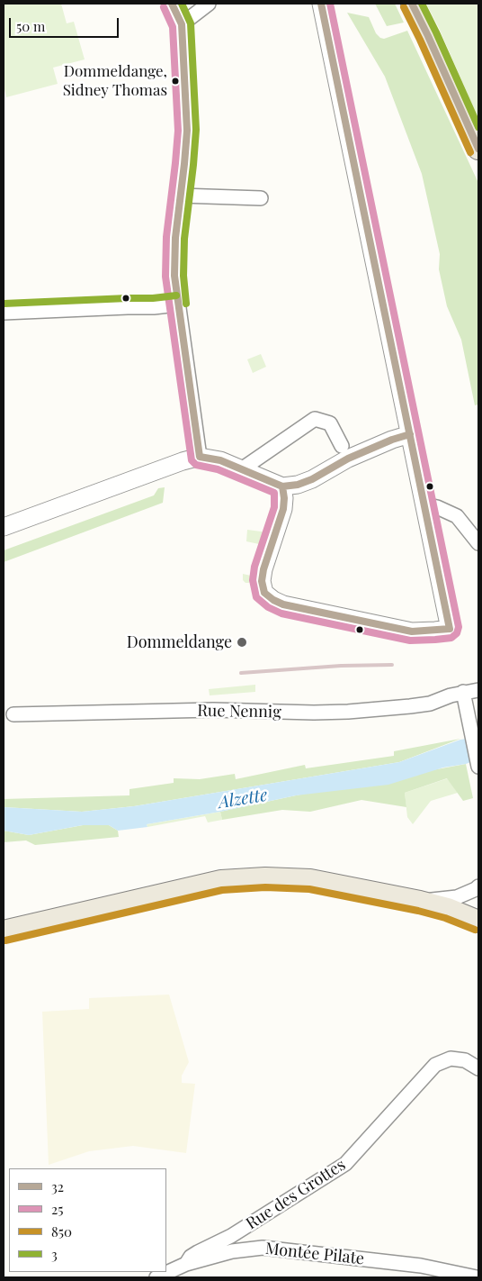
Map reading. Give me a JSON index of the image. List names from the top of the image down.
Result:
{
  "streets": {
    "street": ["Rue Nennig", "Rue des Grottes", "Montée Pilate"]
  },
  "crossings": [
    ["Rue des Grottes", "Montée Pilate"]
  ],
  "water": ["Alzette"],
  "places": ["Dommeldange, Sidney Thomas", "Dommeldange"],
  "lines": [
    "transit line 32",
    "transit line 25",
    "transit line 3",
    "transit line 850"
  ],
  "legend": [
    "32",
    "25",
    "850",
    "3"
  ],
  "scale_bar": "50 m"
}
